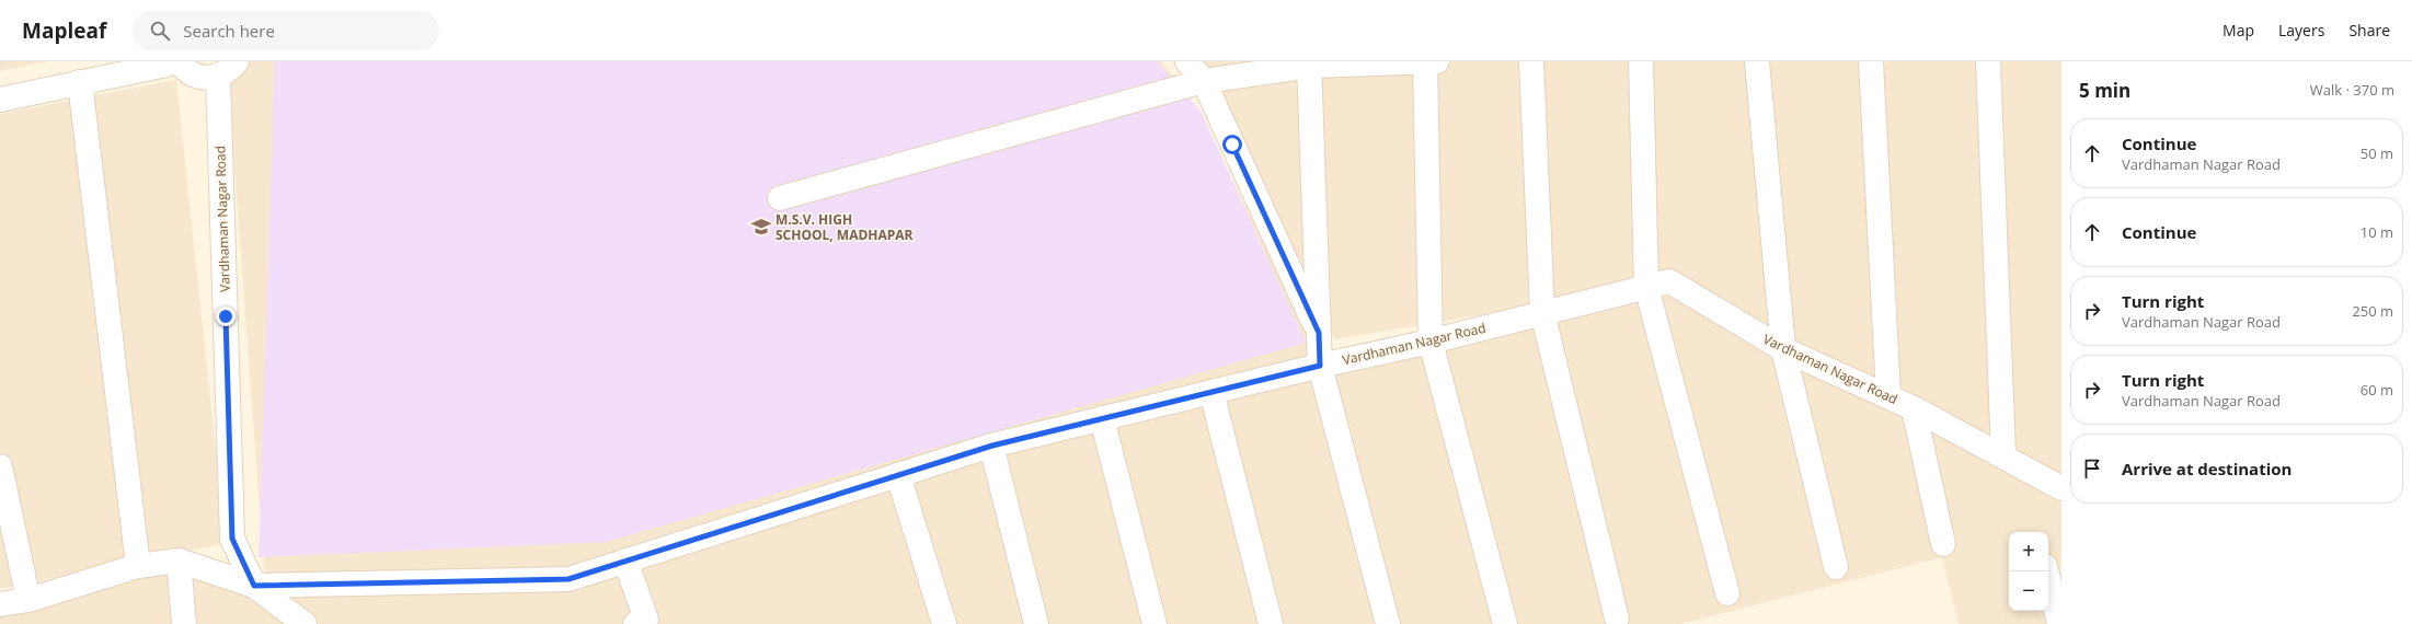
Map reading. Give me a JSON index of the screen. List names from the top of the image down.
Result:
{
  "streets": {
    "street": ["Vardhaman Nagar Road"]
  },
  "places": {
    "school or university": ["M.S.V. HIGH SCHOOL, MADHAPAR"]
  },
  "page": {
    "header": "Mapleaf",
    "search": "Search here",
    "nav": ["Map", "Layers", "Share"],
    "heading": ["5 min", "Walk · 370 m"],
    "list": [
      ["Continue", "Vardhaman Nagar Road", "50 m"],
      ["Continue", "10 m"],
      ["Turn right", "Vardhaman Nagar Road", "250 m"],
      ["Turn right", "Vardhaman Nagar Road", "60 m"],
      "Arrive at destination"
    ],
    "map_buttons": ["+", "−"]
  }
}
